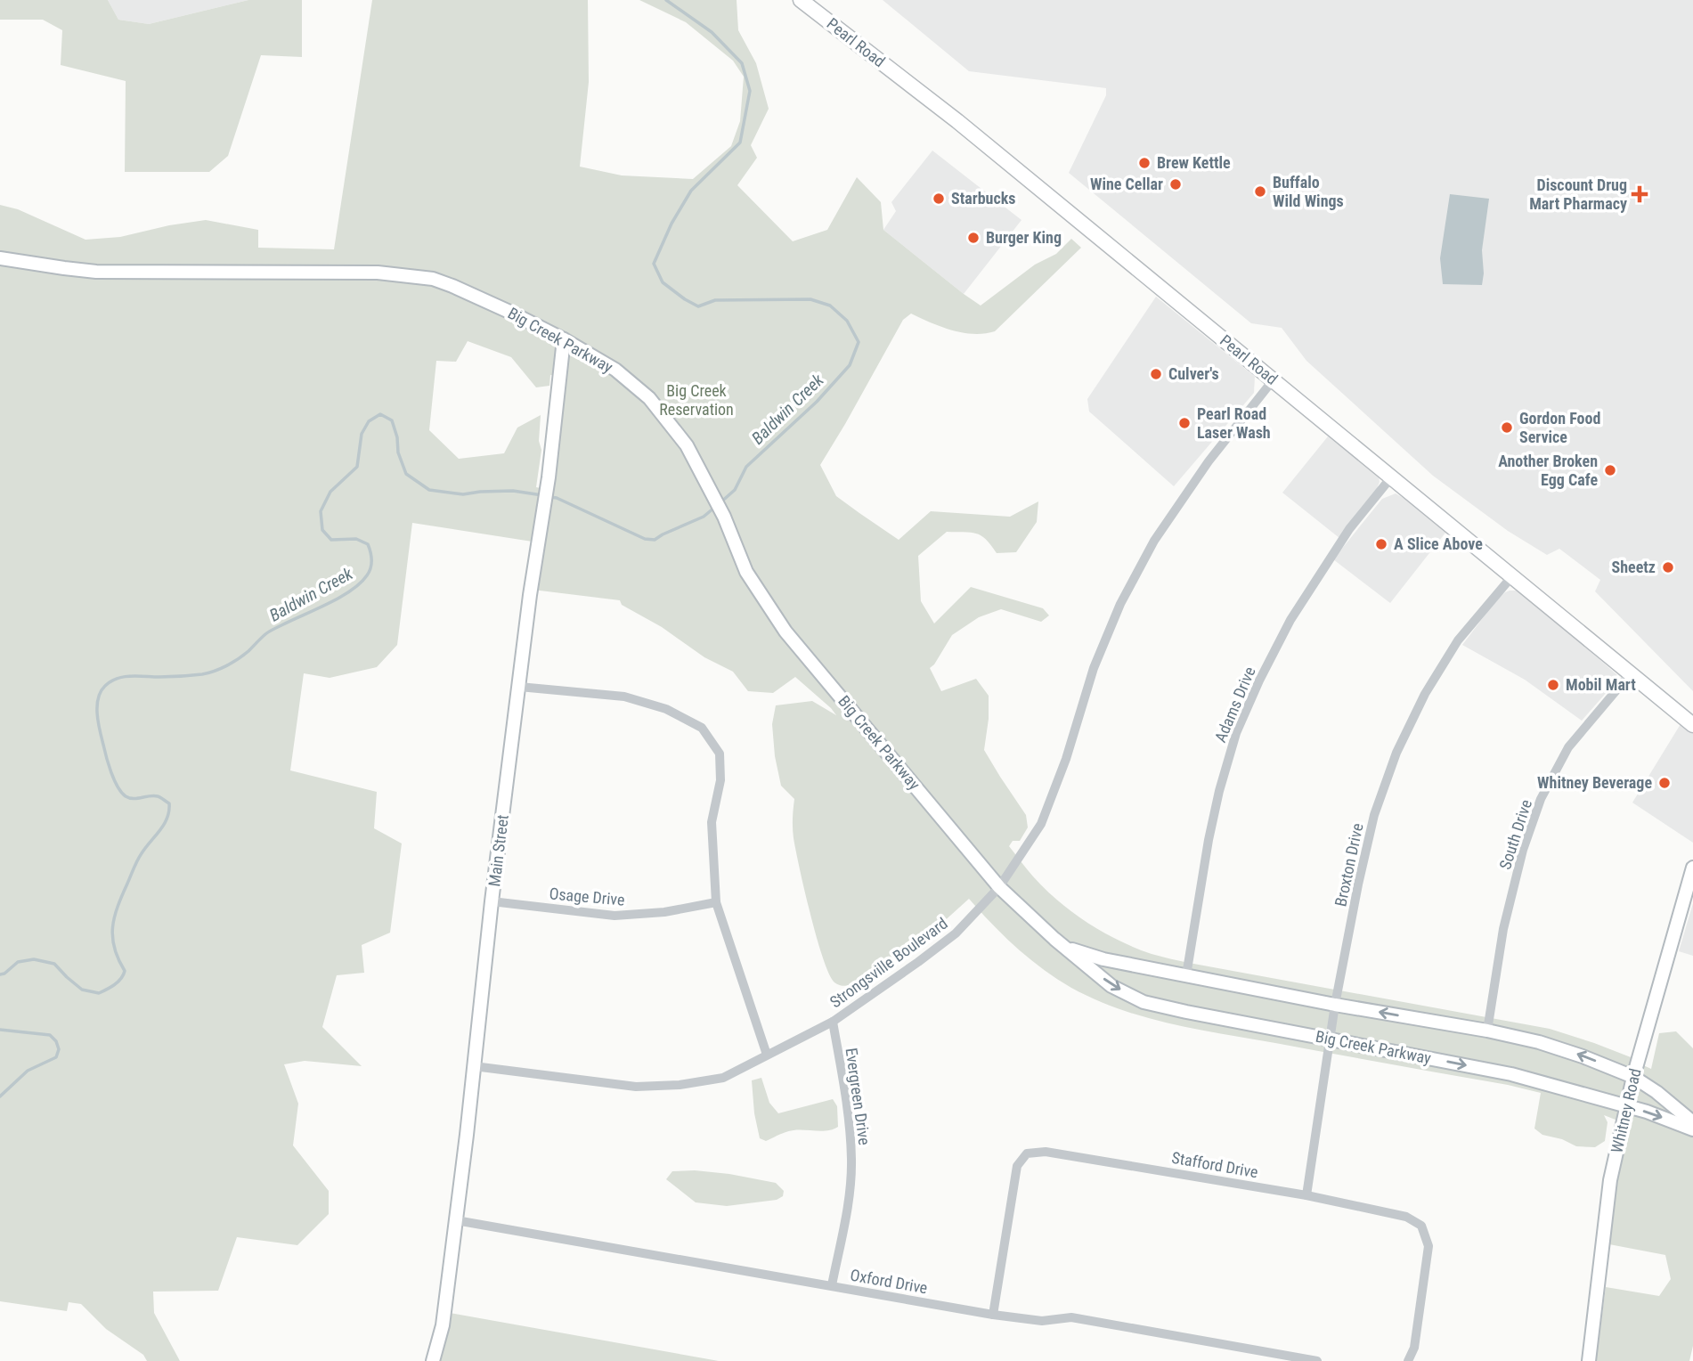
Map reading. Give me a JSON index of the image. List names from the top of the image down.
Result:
{
  "streets": {
    "main road": ["Pearl Road"],
    "street": [
      "Big Creek Parkway",
      "Adams Drive",
      "South Drive",
      "Main Street",
      "Broxton Drive",
      "Osage Drive",
      "Strongsville Boulevard",
      "Evergreen Drive",
      "Whitney Road",
      "Stafford Drive",
      "Oxford Drive"
    ]
  },
  "crossings": [
    ["Pearl Road", "Adams Drive"],
    ["Pearl Road", "South Drive"],
    ["Pearl Road", "Broxton Drive"],
    ["Pearl Road", "Strongsville Boulevard"],
    ["Big Creek Parkway", "Adams Drive"],
    ["Big Creek Parkway", "South Drive"],
    ["Big Creek Parkway", "Main Street"],
    ["Big Creek Parkway", "Broxton Drive"],
    ["Big Creek Parkway", "Strongsville Boulevard"],
    ["Big Creek Parkway", "Whitney Road"],
    ["Main Street", "Osage Drive"],
    ["Main Street", "Strongsville Boulevard"],
    ["Main Street", "Oxford Drive"],
    ["Broxton Drive", "Stafford Drive"],
    ["Strongsville Boulevard", "Evergreen Drive"],
    ["Evergreen Drive", "Oxford Drive"],
    ["Stafford Drive", "Oxford Drive"]
  ],
  "water": ["Baldwin Creek"],
  "parks": ["Big Creek Reservation"],
  "places": {
    "other": [
      "Brew Kettle",
      "Wine Cellar",
      "Buffalo Wild Wings",
      "Starbucks",
      "Burger King",
      "Culver's",
      "Pearl Road Laser Wash",
      "Gordon Food Service",
      "Another Broken Egg Cafe",
      "A Slice Above",
      "Sheetz",
      "Mobil Mart",
      "Whitney Beverage"
    ],
    "health": ["Discount Drug Mart Pharmacy"]
  }
}
